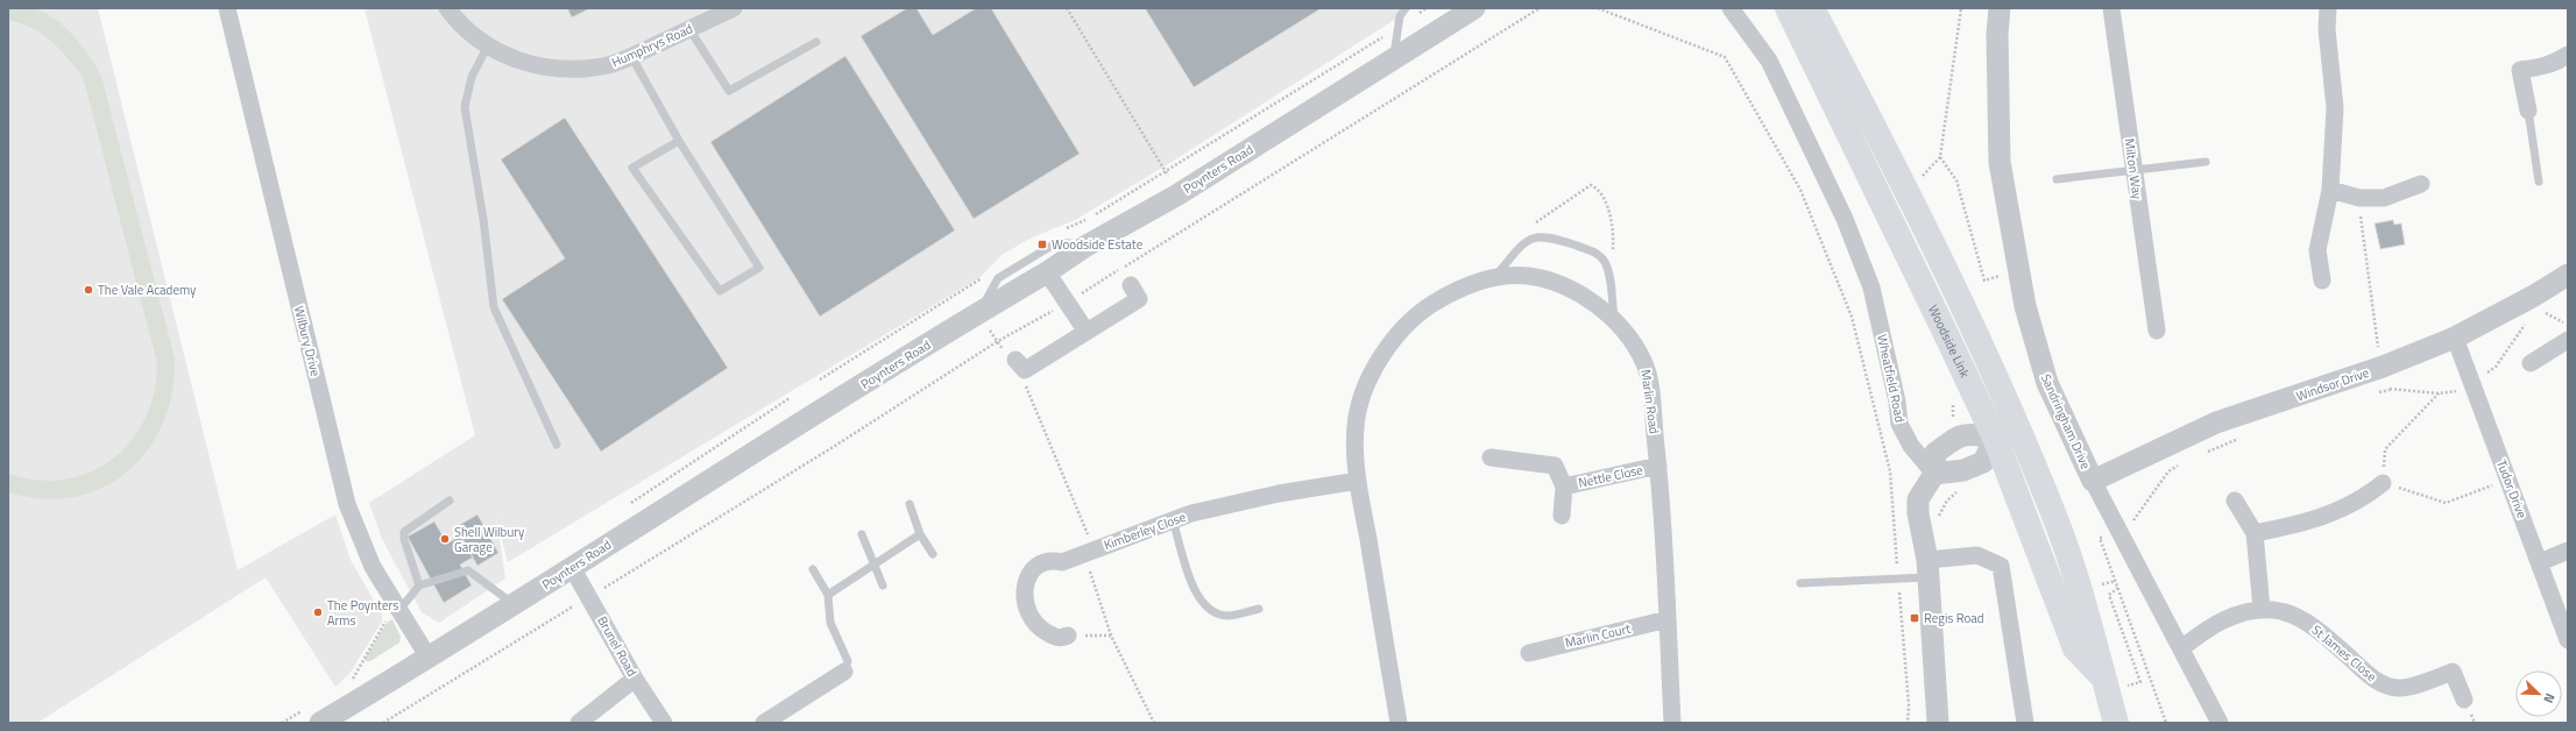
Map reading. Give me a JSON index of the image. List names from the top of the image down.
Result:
{
  "streets": {
    "main road": ["Woodside Link"],
    "street": [
      "Humphrys Road",
      "Poynters Road",
      "Milton Way",
      "Wilbury Drive",
      "Wheatfield Road",
      "Windsor Drive",
      "Marlin Road",
      "Sandringham Drive",
      "Nettle Close",
      "Tudor Drive",
      "Kimberley Close",
      "Marlin Court",
      "Brunel Road",
      "St James Close"
    ]
  },
  "crossings": [
    ["Poynters Road", "Wilbury Drive"],
    ["Poynters Road", "Brunel Road"],
    ["Windsor Drive", "Sandringham Drive"],
    ["Windsor Drive", "Tudor Drive"],
    ["Marlin Road", "Nettle Close"],
    ["Marlin Road", "Kimberley Close"],
    ["Marlin Road", "Marlin Court"],
    ["Sandringham Drive", "St James Close"]
  ],
  "places": {
    "transit": ["Woodside Estate", "Regis Road"],
    "other": ["The Vale Academy", "Shell Wilbury Garage", "The Poynters Arms"]
  },
  "north": "bottom right"
}
